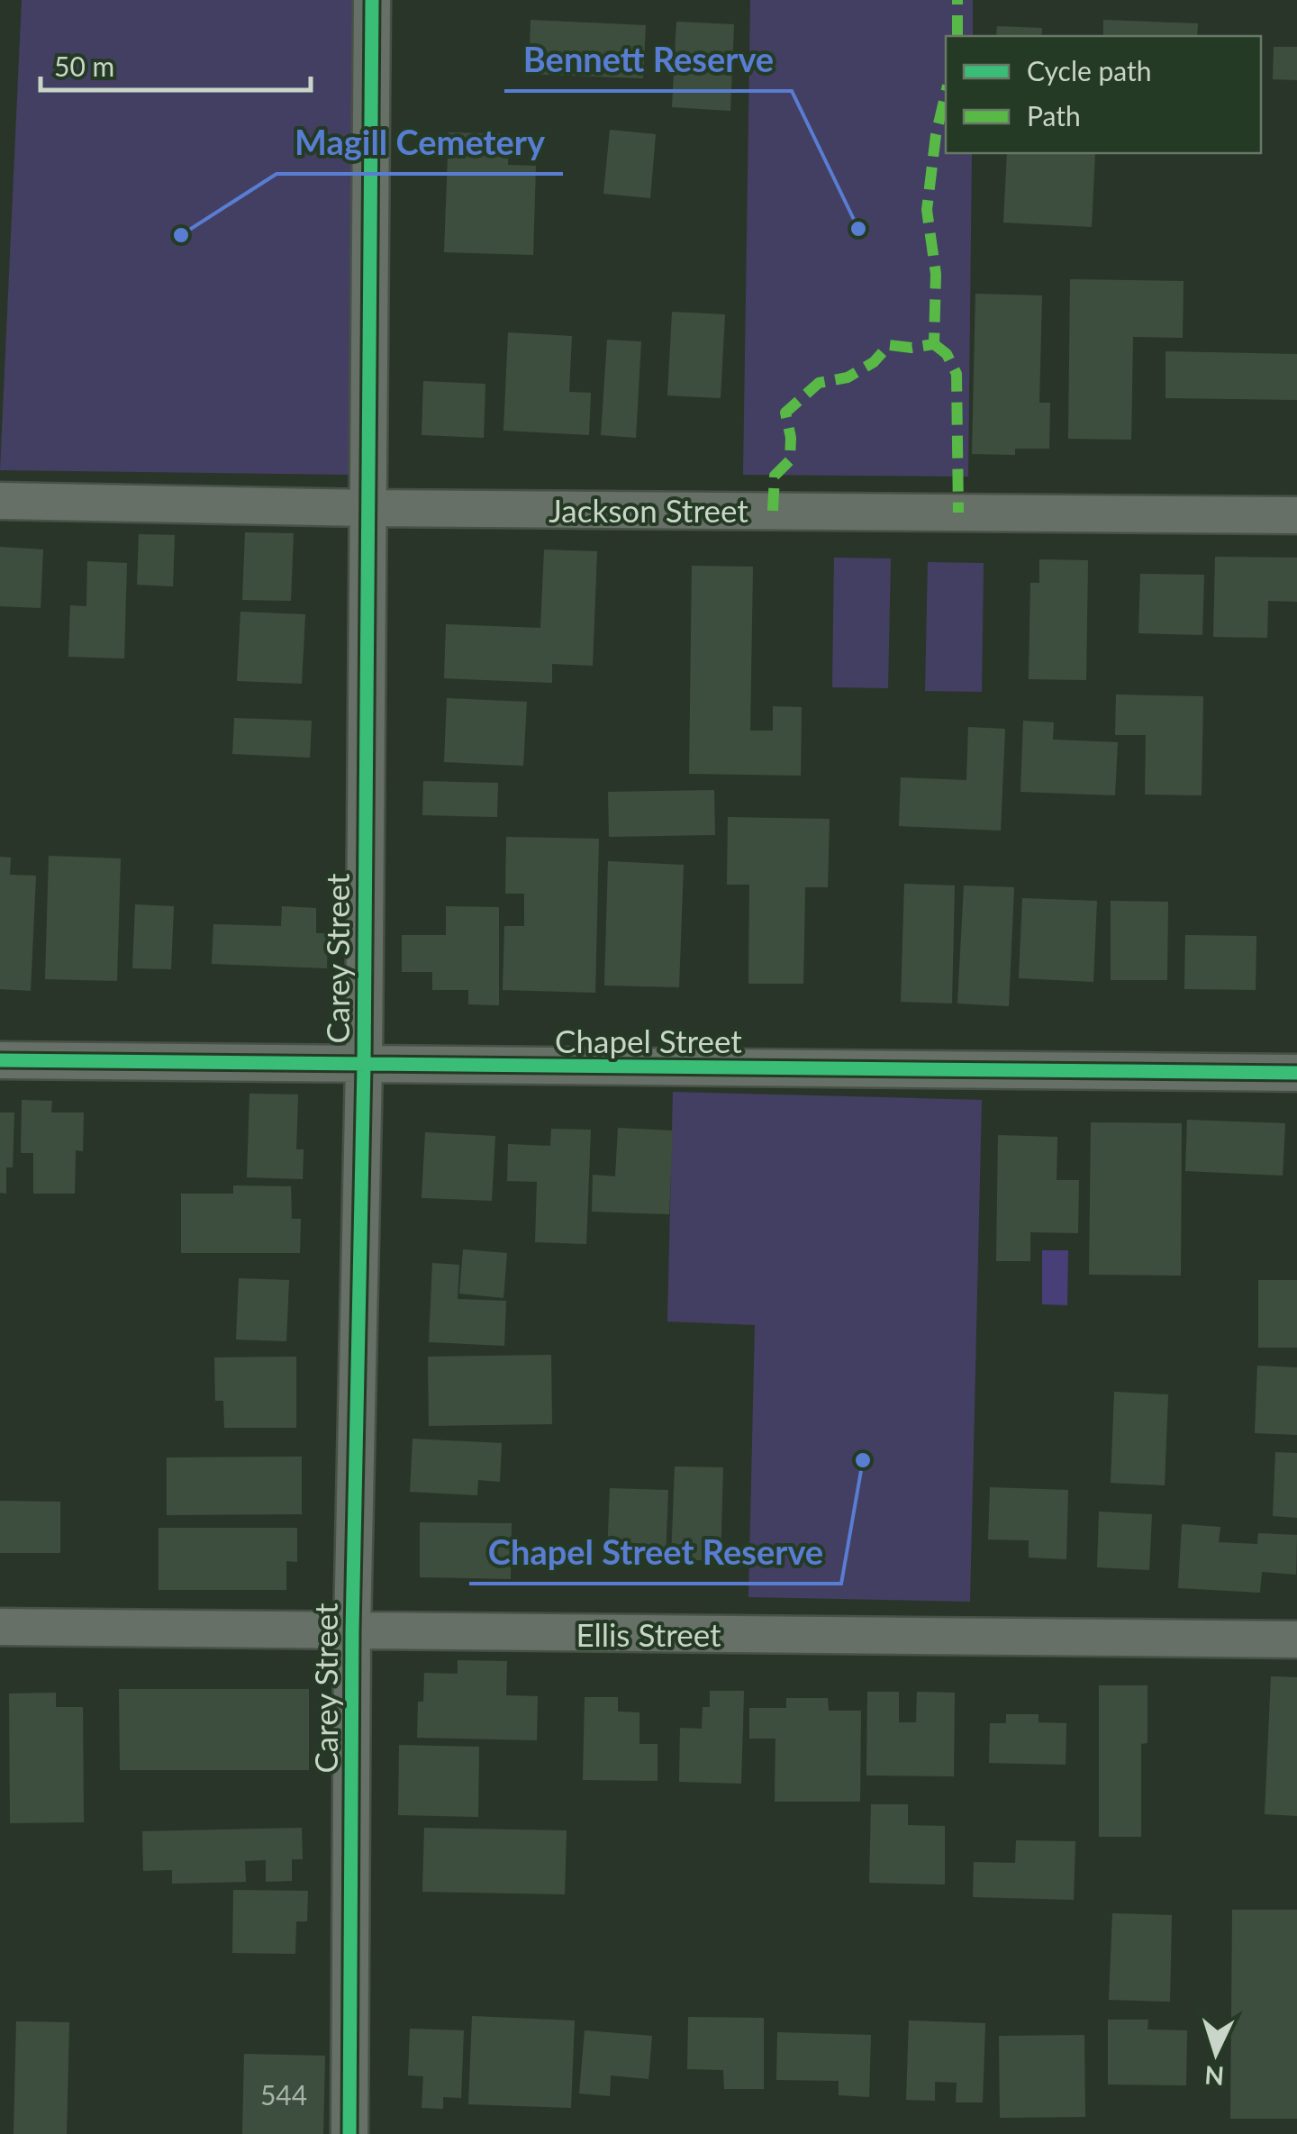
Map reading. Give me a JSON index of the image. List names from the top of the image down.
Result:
{
  "streets": {
    "street": [
      "Jackson Street",
      "Carey Street",
      "Chapel Street",
      "Ellis Street"
    ]
  },
  "crossings": [
    ["Jackson Street", "Carey Street"],
    ["Carey Street", "Chapel Street"],
    ["Carey Street", "Ellis Street"]
  ],
  "places": ["Bennett Reserve", "Magill Cemetery", "Chapel Street Reserve"],
  "house_numbers": ["544"],
  "legend": ["Cycle path", "Path"],
  "scale_bar": "50 m",
  "north": "bottom"
}
